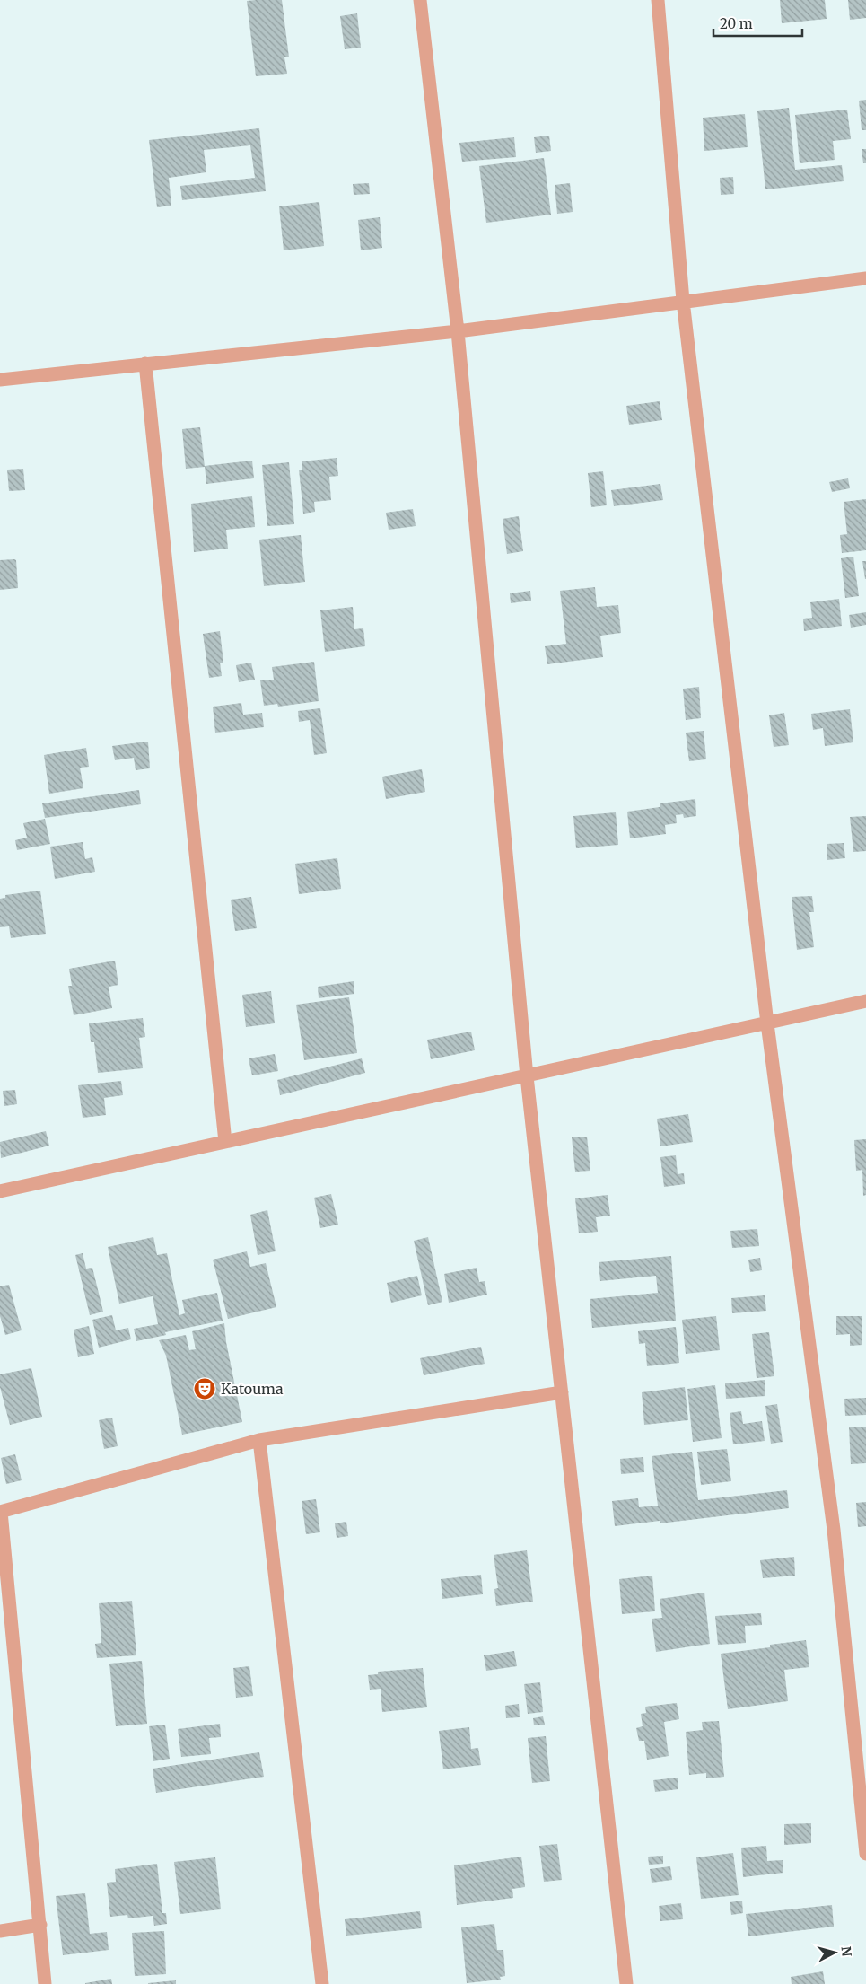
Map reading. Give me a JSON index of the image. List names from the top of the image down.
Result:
{
  "places": {
    "theatre": ["Katouma"]
  },
  "scale_bar": "20 m",
  "north": "right"
}
